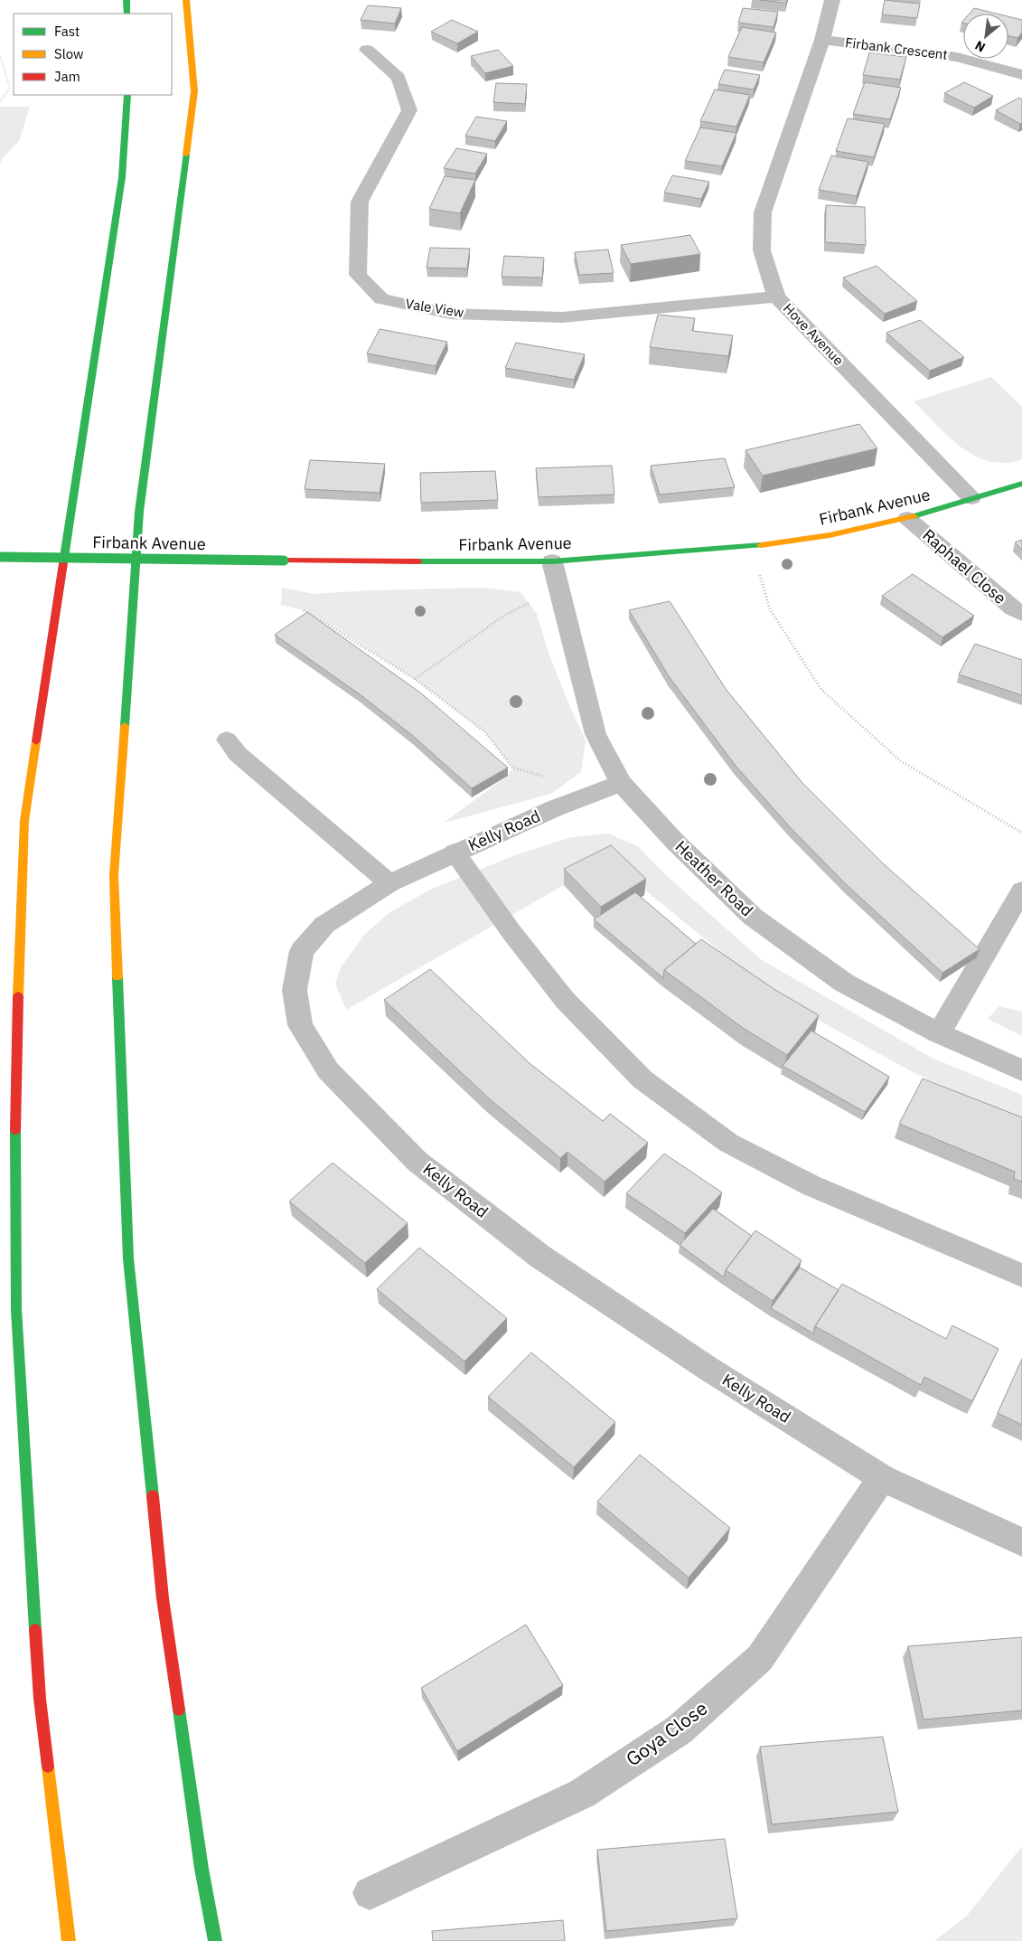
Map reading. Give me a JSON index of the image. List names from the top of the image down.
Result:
{
  "streets": {
    "main road": ["Firbank Avenue"],
    "street": [
      "Firbank Crescent",
      "Vale View",
      "Hove Avenue",
      "Raphael Close",
      "Kelly Road",
      "Heather Road",
      "Goya Close"
    ]
  },
  "crossings": [
    ["Firbank Crescent", "Hove Avenue"],
    ["Vale View", "Hove Avenue"],
    ["Hove Avenue", "Firbank Avenue"],
    ["Firbank Avenue", "Raphael Close"],
    ["Firbank Avenue", "Heather Road"],
    ["Kelly Road", "Heather Road"],
    ["Kelly Road", "Goya Close"]
  ],
  "legend": ["Fast", "Slow", "Jam"],
  "north": "bottom left"
}
